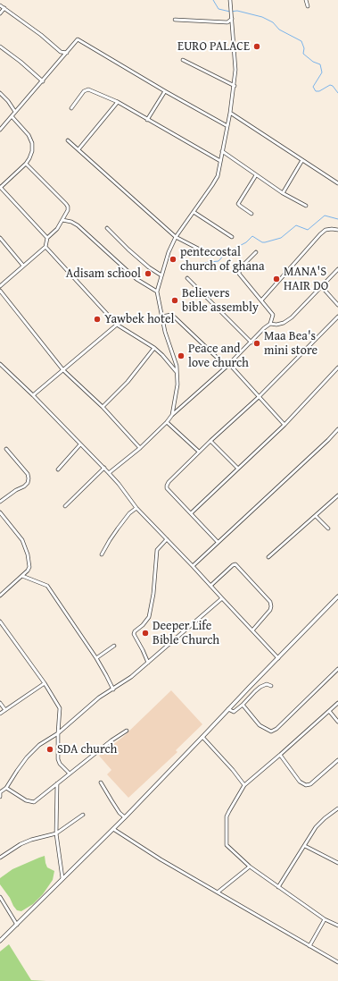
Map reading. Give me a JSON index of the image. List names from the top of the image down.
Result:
{
  "places": [
    "EURO PALACE",
    "pentecostal church of ghana",
    "Adisam school",
    "MANA'S HAIR DO",
    "Believers bible assembly",
    "Yawbek hotel",
    "Maa Bea's mini store",
    "Peace and love church",
    "Deeper Life Bible Church",
    "SDA church"
  ]
}
